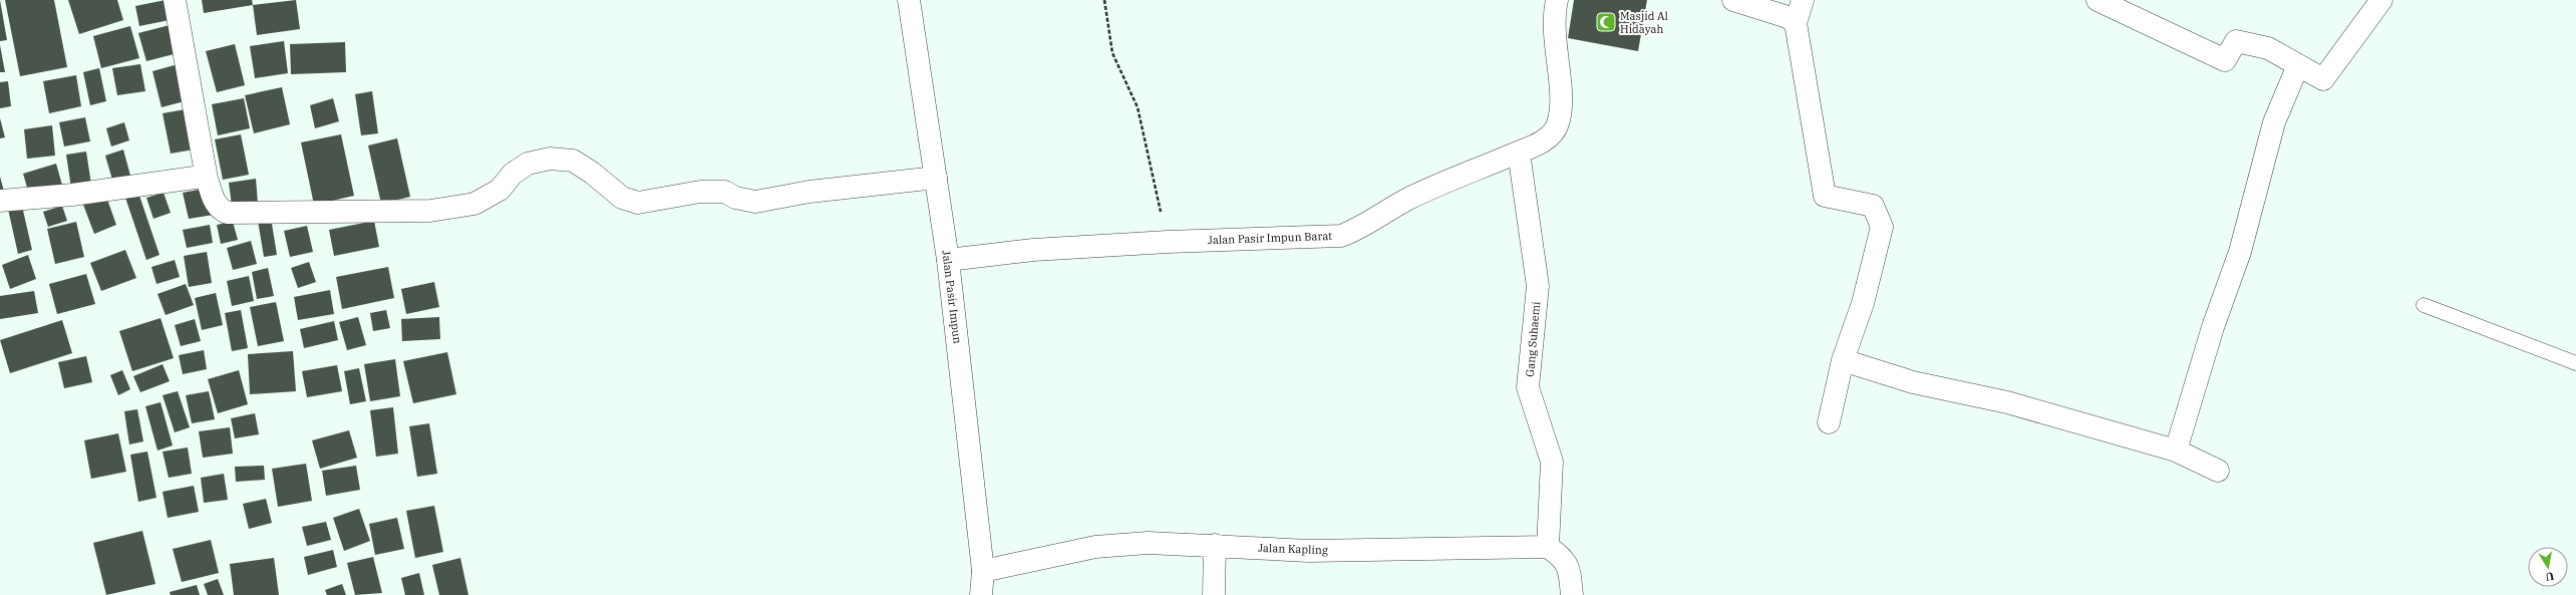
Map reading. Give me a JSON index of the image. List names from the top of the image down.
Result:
{
  "streets": {
    "street": [
      "Jalan Pasir Impun Barat",
      "Jalan Pasir Impun",
      "Gang Suhaemi",
      "Jalan Kapling"
    ]
  },
  "crossings": [
    ["Jalan Pasir Impun Barat", "Jalan Pasir Impun"],
    ["Jalan Pasir Impun Barat", "Gang Suhaemi"],
    ["Jalan Pasir Impun", "Jalan Kapling"],
    ["Gang Suhaemi", "Jalan Kapling"]
  ],
  "places": {
    "mosque": ["Masjid Al Hidayah"]
  },
  "north": "bottom"
}
